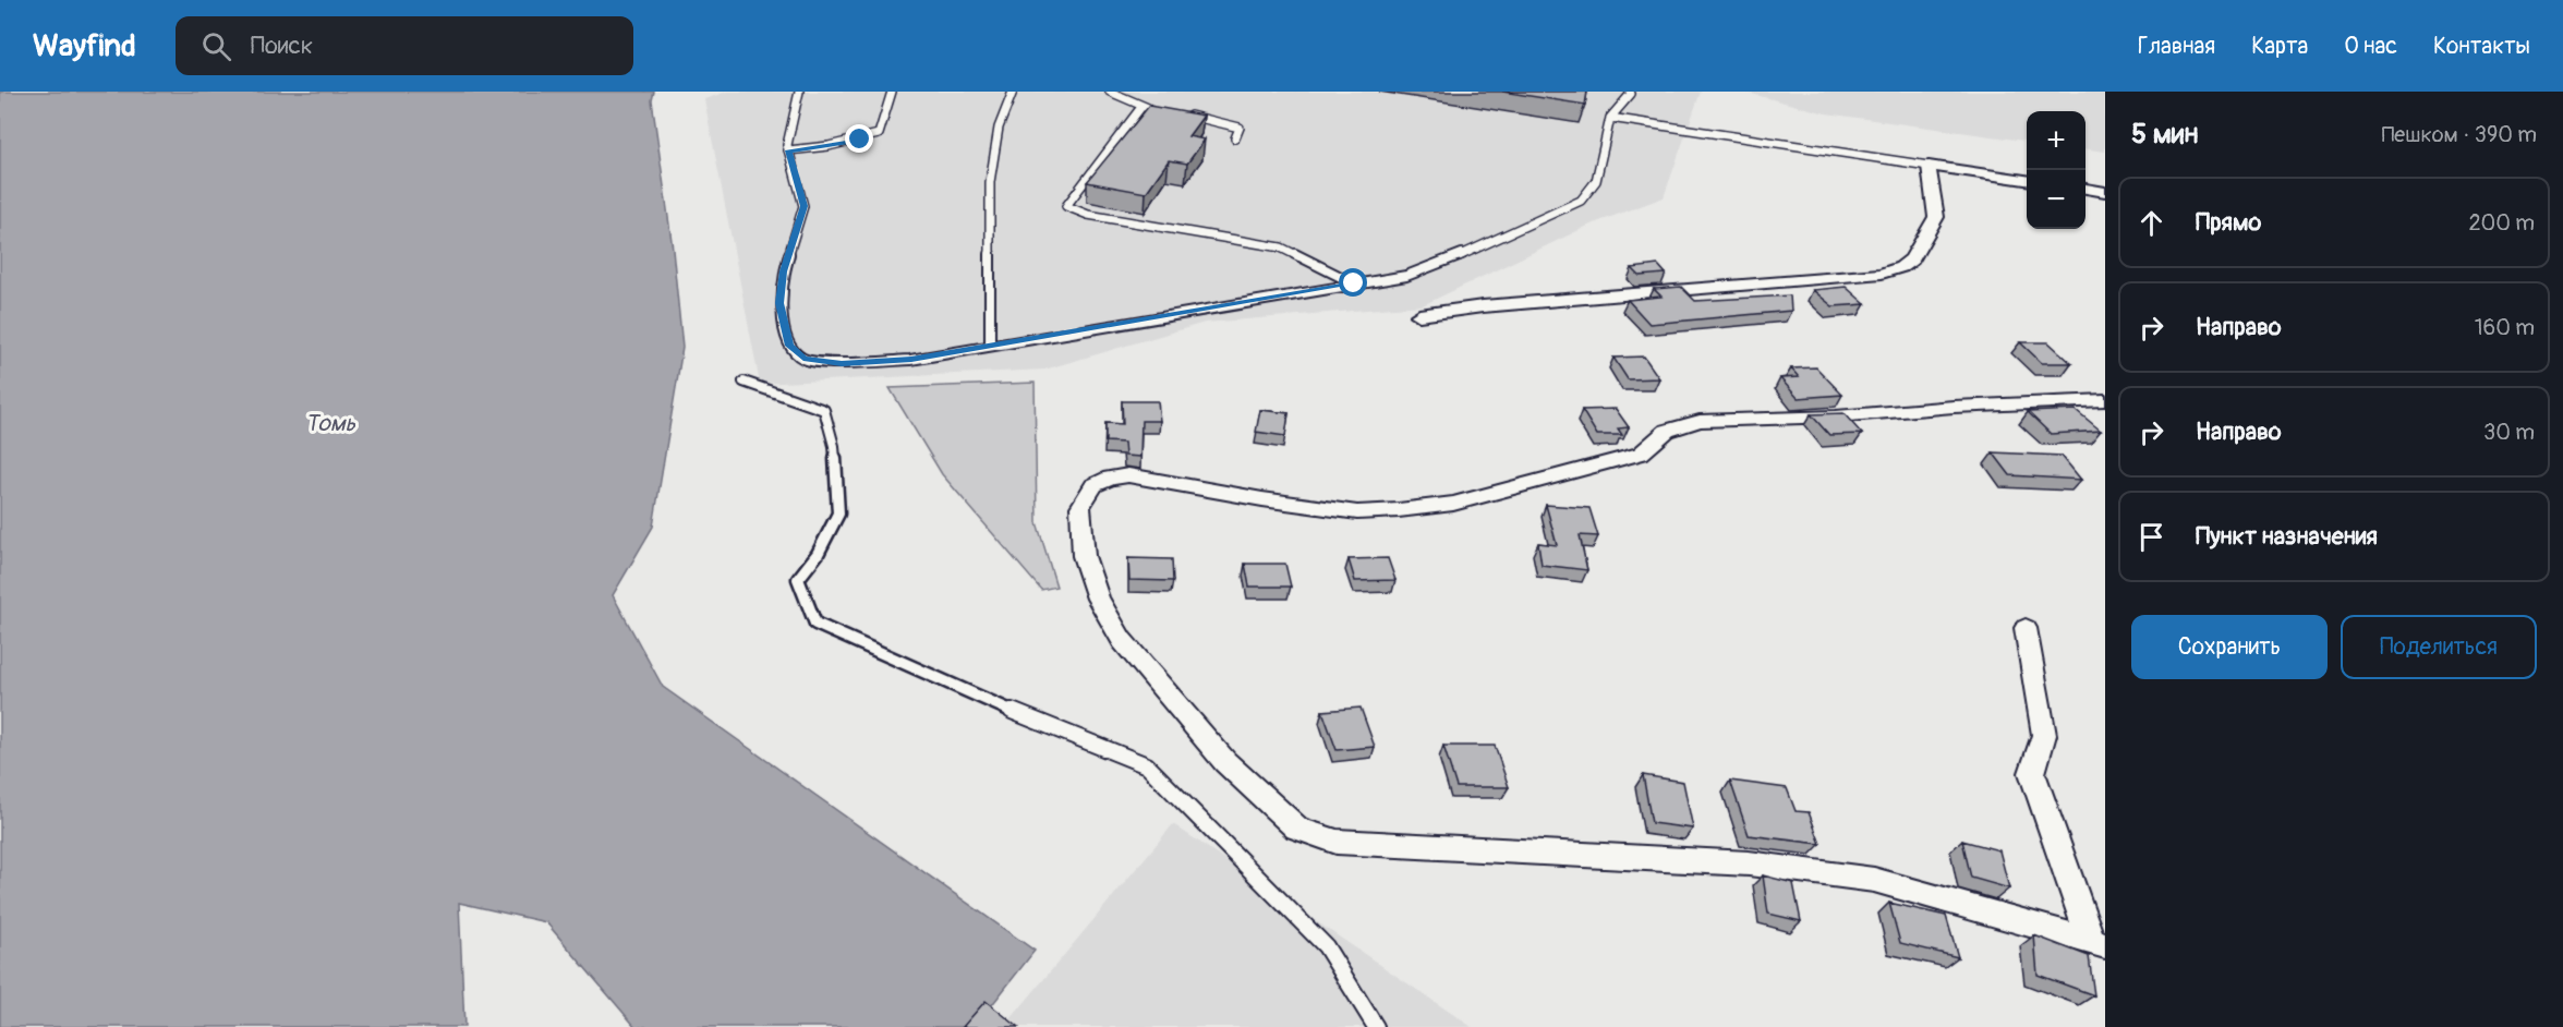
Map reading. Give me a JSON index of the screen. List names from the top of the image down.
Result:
{
  "water": ["Томь"],
  "page": {
    "header": "Wayfind",
    "search": "Поиск",
    "nav": [
      "Главная",
      "Карта",
      "О нас",
      "Контакты"
    ],
    "heading": ["5 мин", "Пешком · 390 m"],
    "map_buttons": ["+", "−"],
    "list": [
      ["Прямо", "200 m"],
      ["Направо", "160 m"],
      ["Направо", "30 m"],
      "Пункт назначения"
    ],
    "buttons": ["Сохранить", "Поделиться"]
  }
}
